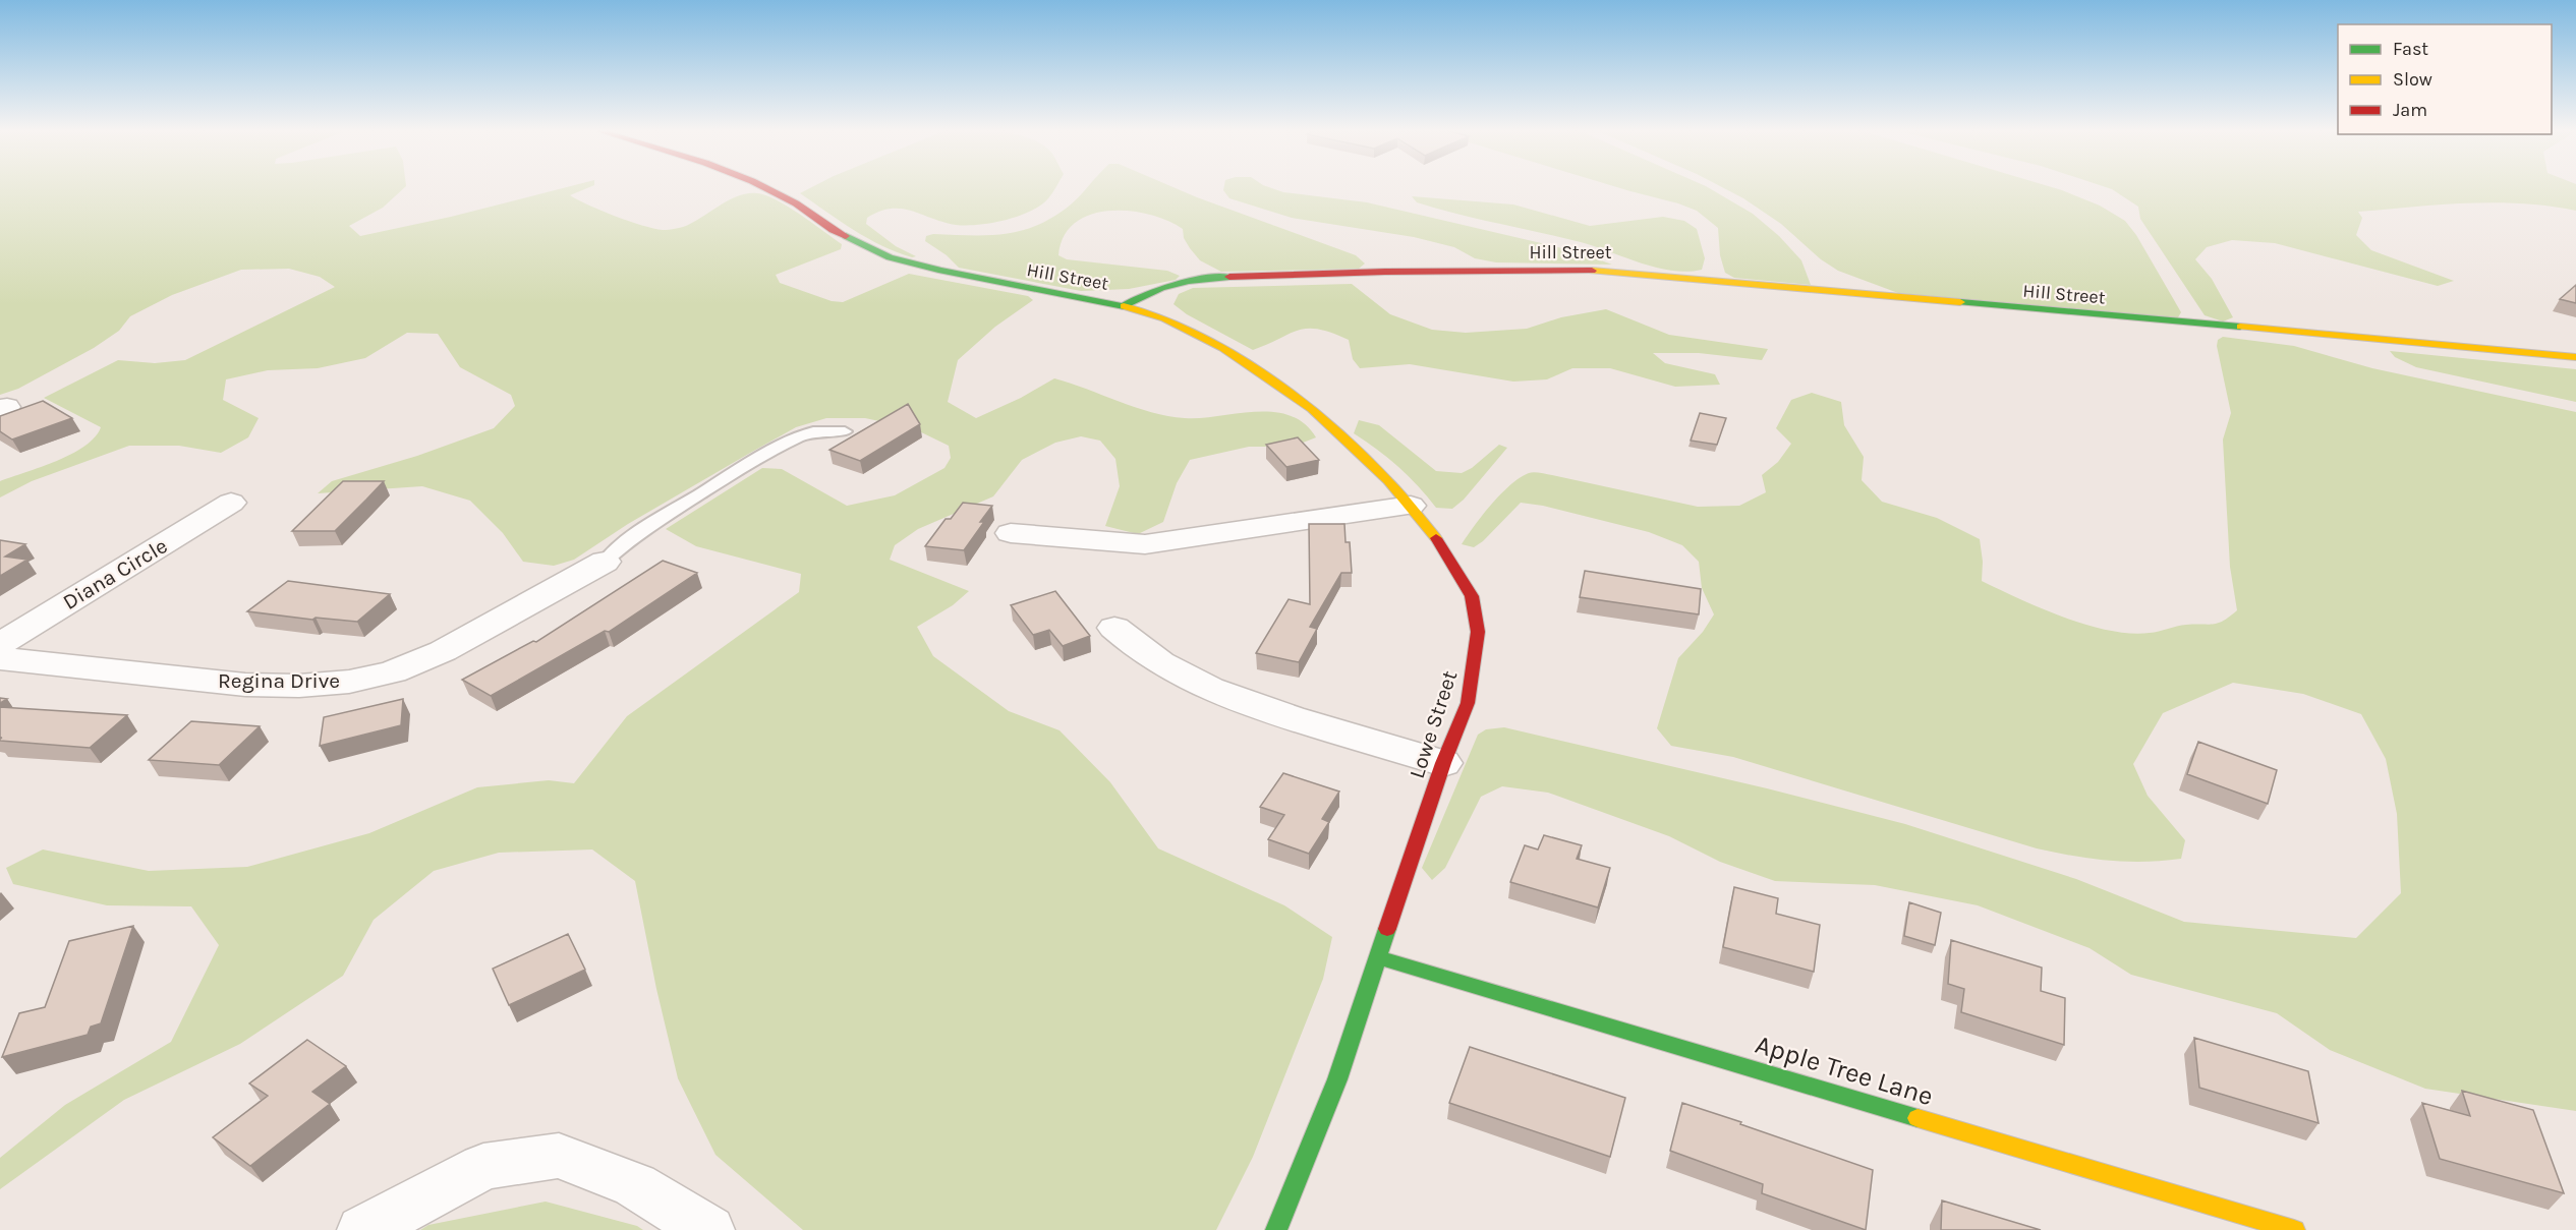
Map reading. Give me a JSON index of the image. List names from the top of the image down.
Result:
{
  "streets": {
    "street": [
      "Hill Street",
      "Diana Circle",
      "Regina Drive",
      "Lowe Street",
      "Apple Tree Lane"
    ]
  },
  "crossings": [
    ["Hill Street", "Lowe Street"],
    ["Lowe Street", "Apple Tree Lane"]
  ],
  "legend": ["Fast", "Slow", "Jam"]
}
